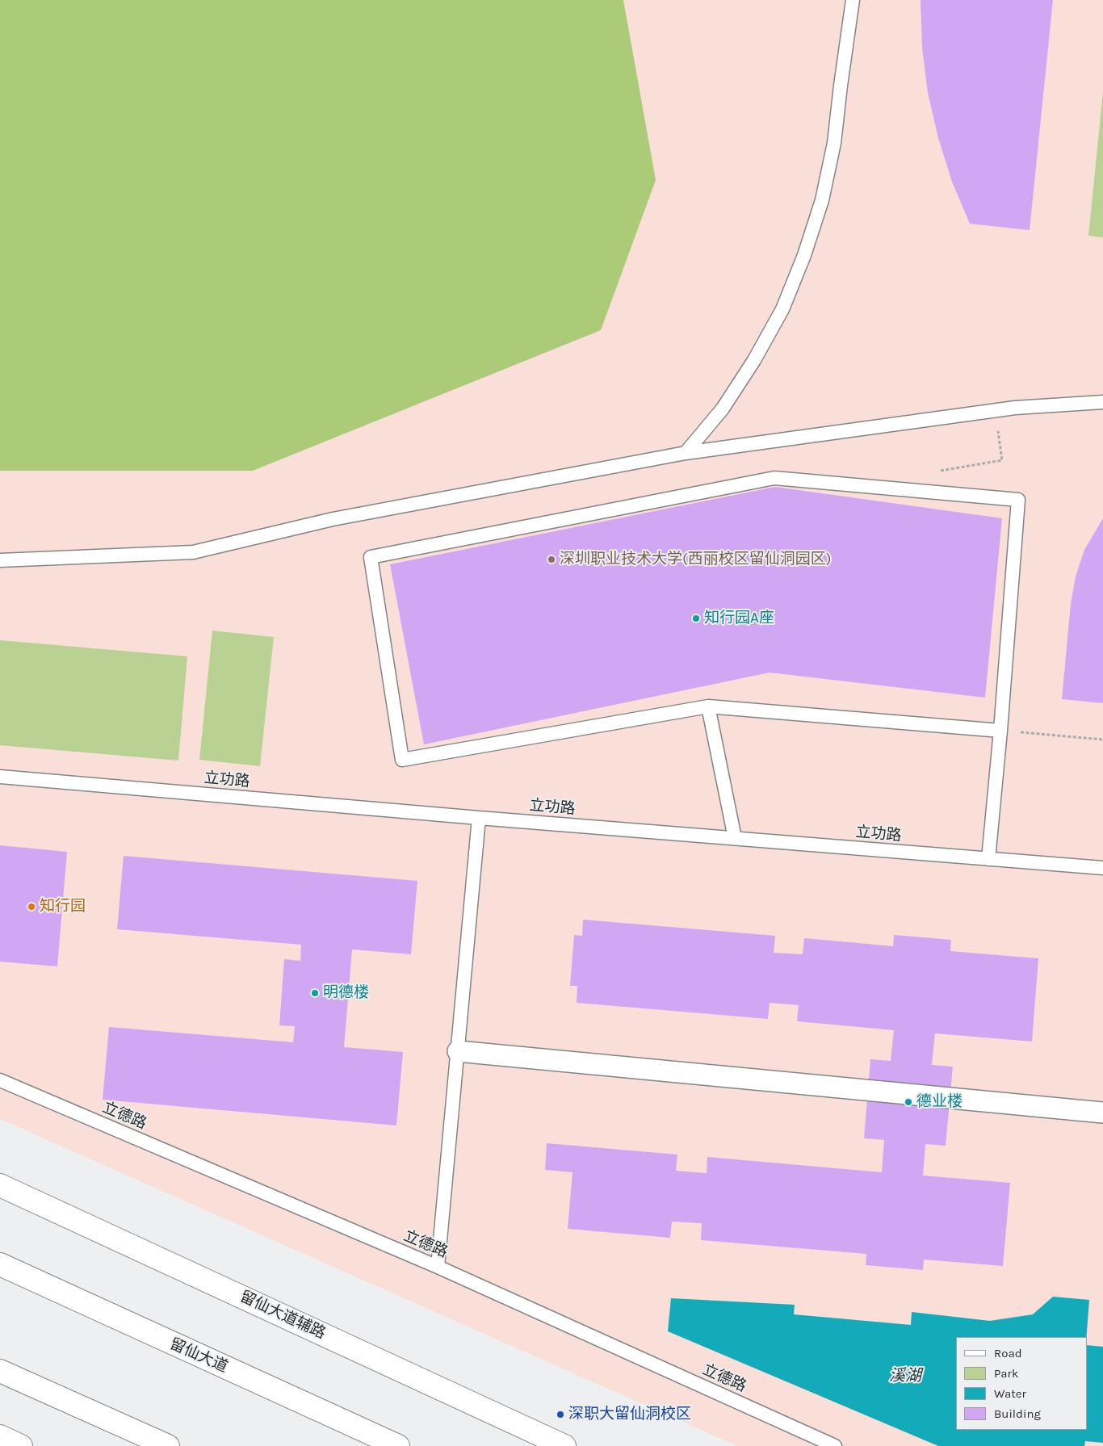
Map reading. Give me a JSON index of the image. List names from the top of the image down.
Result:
{
  "streets": {
    "main road": ["留仙大道辅路", "留仙大道"],
    "lane": ["立功路", "立德路"]
  },
  "water": ["溪湖"],
  "places": [
    "深圳职业技术大学(西丽校区留仙洞园区)",
    "知行园A座",
    "知行园",
    "明德楼",
    "德业楼",
    "深职大留仙洞校区"
  ],
  "legend": [
    "Road",
    "Park",
    "Water",
    "Building"
  ]
}
